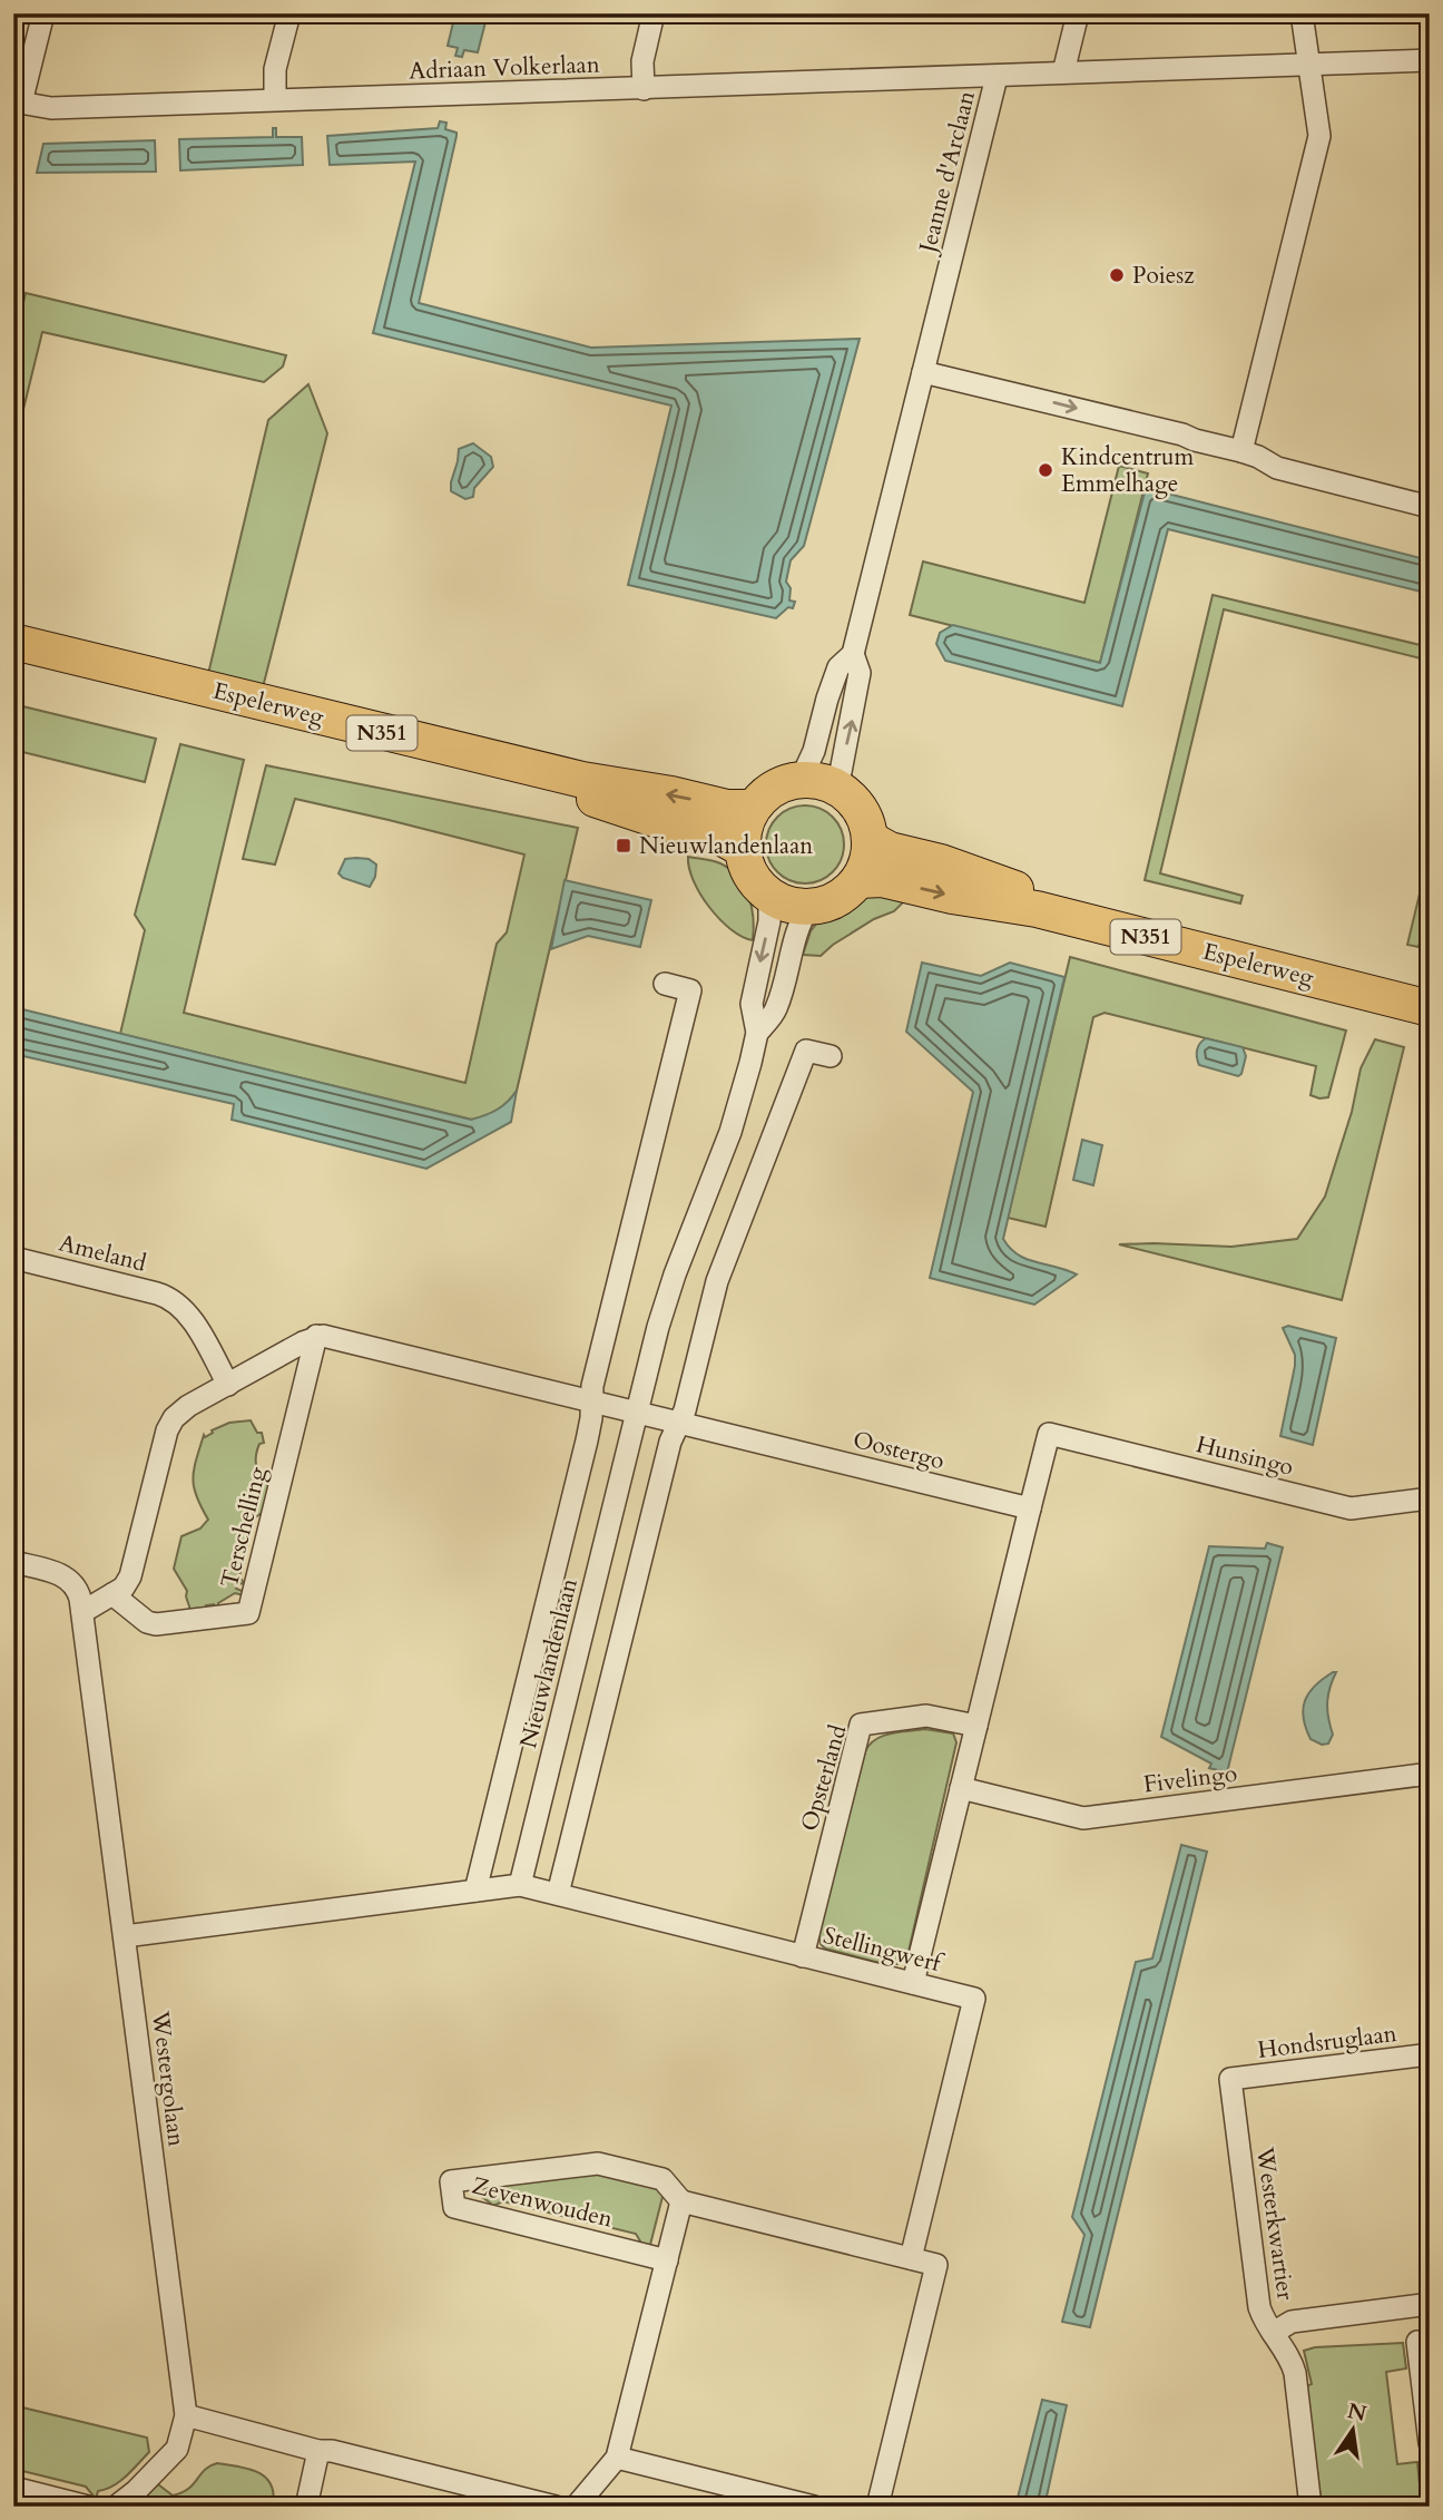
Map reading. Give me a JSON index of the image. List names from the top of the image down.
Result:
{
  "streets": {
    "main road": ["Espelerweg", "N351"],
    "street": [
      "Adriaan Volkerlaan",
      "Jeanne d'Arclaan",
      "Ameland",
      "Oostergo",
      "Hunsingo",
      "Terschelling",
      "Nieuwlandenlaan",
      "Opsterland",
      "Fivelingo",
      "Stellingwerf",
      "Hondsruglaan",
      "Westergolaan",
      "Zevenwouden",
      "Westerkwartier"
    ]
  },
  "crossings": [
    ["Adriaan Volkerlaan", "Jeanne d'Arclaan"],
    ["Jeanne d'Arclaan", "Espelerweg"],
    ["Jeanne d'Arclaan", "Nieuwlandenlaan"],
    ["Espelerweg", "Nieuwlandenlaan"],
    ["Oostergo", "Hunsingo"],
    ["Nieuwlandenlaan", "Stellingwerf"],
    ["Opsterland", "Stellingwerf"],
    ["Hondsruglaan", "Westerkwartier"]
  ],
  "places": {
    "other": ["Poiesz", "Kindcentrum Emmelhage"],
    "transit": ["Nieuwlandenlaan"]
  },
  "north": "top"
}
